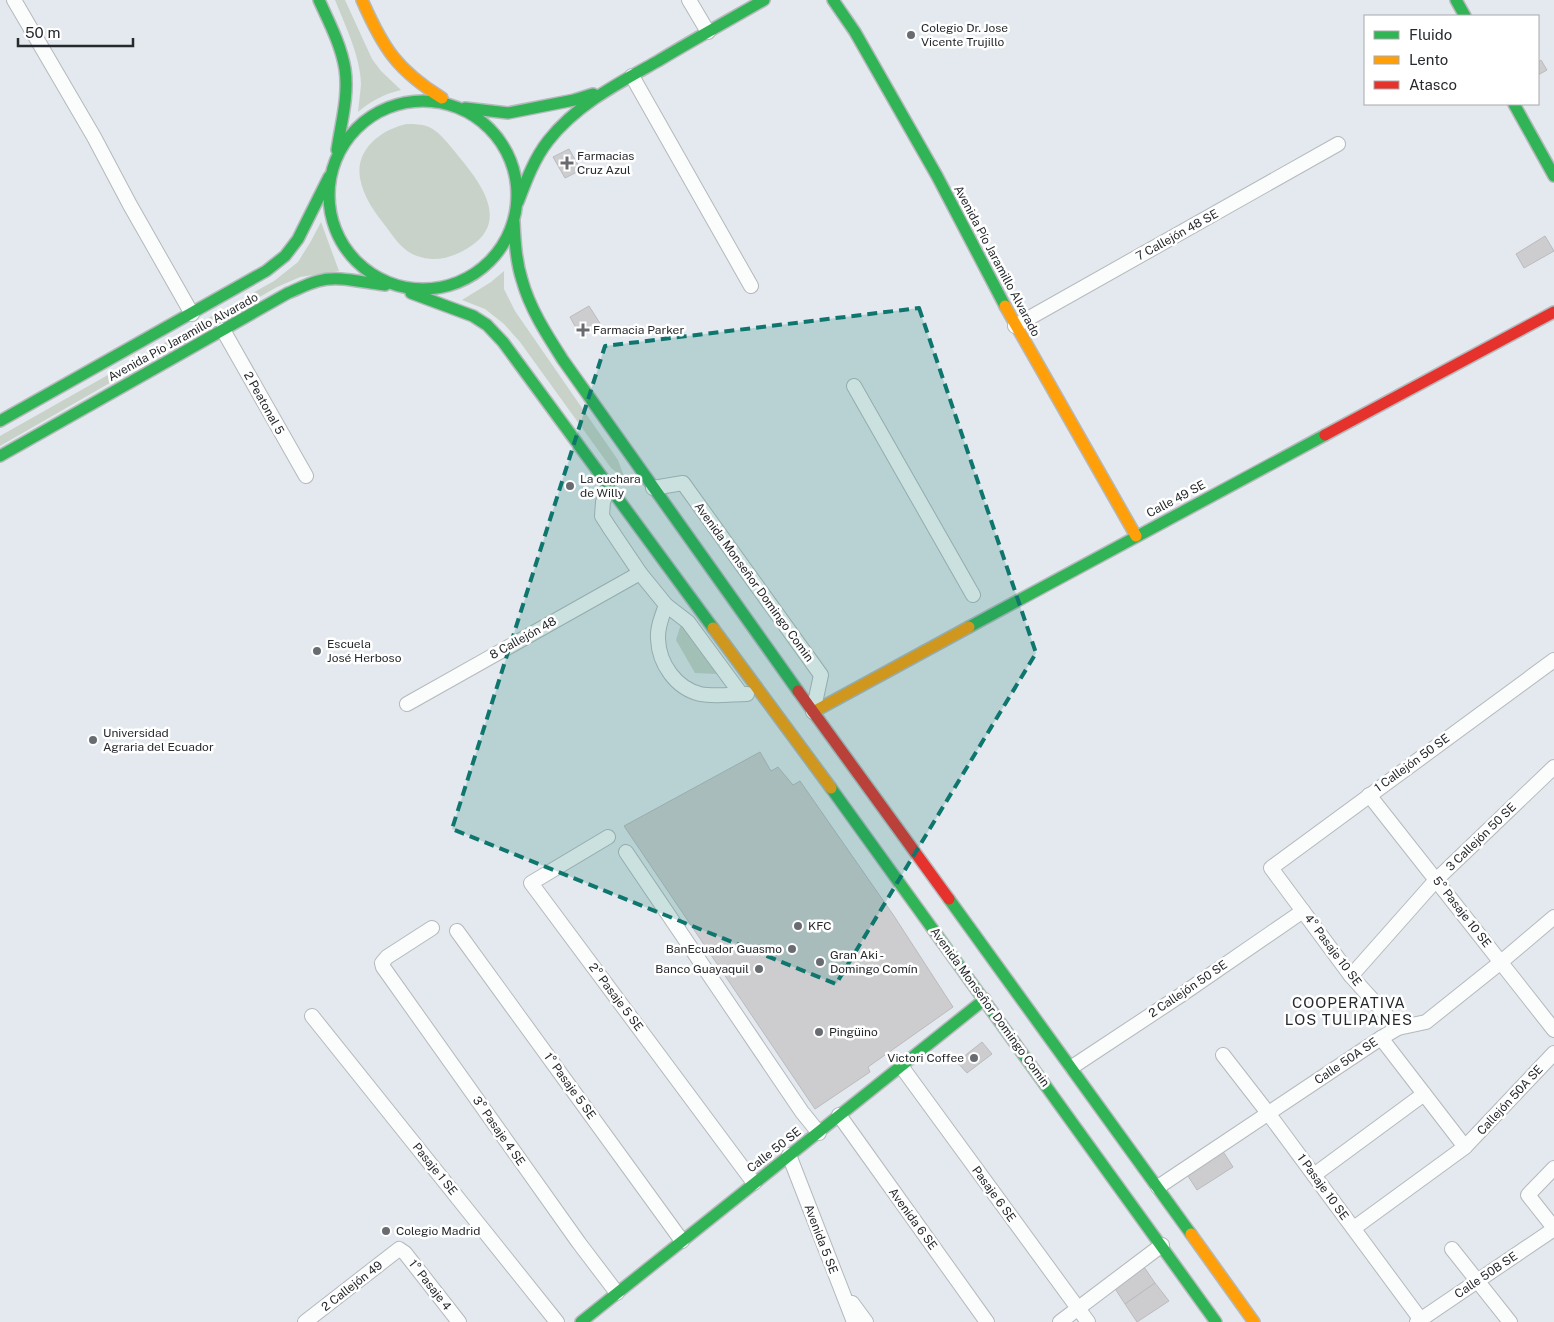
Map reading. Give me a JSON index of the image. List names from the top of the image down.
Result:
{
  "streets": {
    "main road": [
      "Avenida Pío Jaramillo Alvarado",
      "Calle 49 SE",
      "Avenida Monseñor Domingo Comin",
      "Calle 50 SE"
    ],
    "street": [
      "7 Callejón 48 SE",
      "2 Peatonal 5",
      "8 Callejón 48",
      "1 Callejón 50 SE",
      "3 Callejón 50 SE",
      "5° Pasaje 10 SE",
      "4° Pasaje 10 SE",
      "2 Callejón 50 SE",
      "2° Pasaje 5 SE",
      "Calle 50A SE",
      "1° Pasaje 5 SE",
      "Callejón 50A SE",
      "3° Pasaje 4 SE",
      "Pasaje 1 SE",
      "1 Pasaje 10 SE",
      "Pasaje 6 SE",
      "Avenida 6 SE",
      "Avenida 5 SE",
      "Calle 50B SE",
      "1° Pasaje 4",
      "2 Callejón 49"
    ]
  },
  "crossings": [
    ["7 Callejón 48 SE", "Avenida Pío Jaramillo Alvarado"],
    ["Avenida Pío Jaramillo Alvarado", "2 Peatonal 5"],
    ["Avenida Pío Jaramillo Alvarado", "Calle 49 SE"],
    ["Avenida Pío Jaramillo Alvarado", "Avenida Monseñor Domingo Comin"],
    ["Calle 49 SE", "Avenida Monseñor Domingo Comin"],
    ["Avenida Monseñor Domingo Comin", "Calle 50 SE"],
    ["1 Callejón 50 SE", "5° Pasaje 10 SE"],
    ["1 Callejón 50 SE", "4° Pasaje 10 SE"],
    ["3 Callejón 50 SE", "5° Pasaje 10 SE"],
    ["3 Callejón 50 SE", "4° Pasaje 10 SE"],
    ["5° Pasaje 10 SE", "Calle 50A SE"],
    ["4° Pasaje 10 SE", "2 Callejón 50 SE"],
    ["4° Pasaje 10 SE", "Calle 50A SE"],
    ["2° Pasaje 5 SE", "Calle 50 SE"],
    ["Calle 50A SE", "1 Pasaje 10 SE"],
    ["1° Pasaje 5 SE", "Calle 50 SE"],
    ["Callejón 50A SE", "1 Pasaje 10 SE"],
    ["3° Pasaje 4 SE", "Calle 50 SE"],
    ["Calle 50 SE", "Pasaje 6 SE"],
    ["Calle 50 SE", "Avenida 6 SE"],
    ["Calle 50 SE", "Avenida 5 SE"],
    ["1 Pasaje 10 SE", "Calle 50B SE"],
    ["1° Pasaje 4", "2 Callejón 49"]
  ],
  "districts": ["COOPERATIVA LOS TULIPANES"],
  "places": {
    "other": [
      "Colegio Dr. Jose Vicente Trujillo",
      "La cuchara de Willy",
      "Escuela José Herboso",
      "Universidad Agraria del Ecuador",
      "KFC",
      "BanEcuador Guasmo",
      "Gran Aki - Domingo Comín",
      "Banco Guayaquil",
      "Pingüino",
      "Victori Coffee",
      "Colegio Madrid"
    ],
    "health": ["Farmacias Cruz Azul", "Farmacia Parker"]
  },
  "legend": ["Fluido", "Lento", "Atasco"],
  "scale_bar": "50 m"
}
